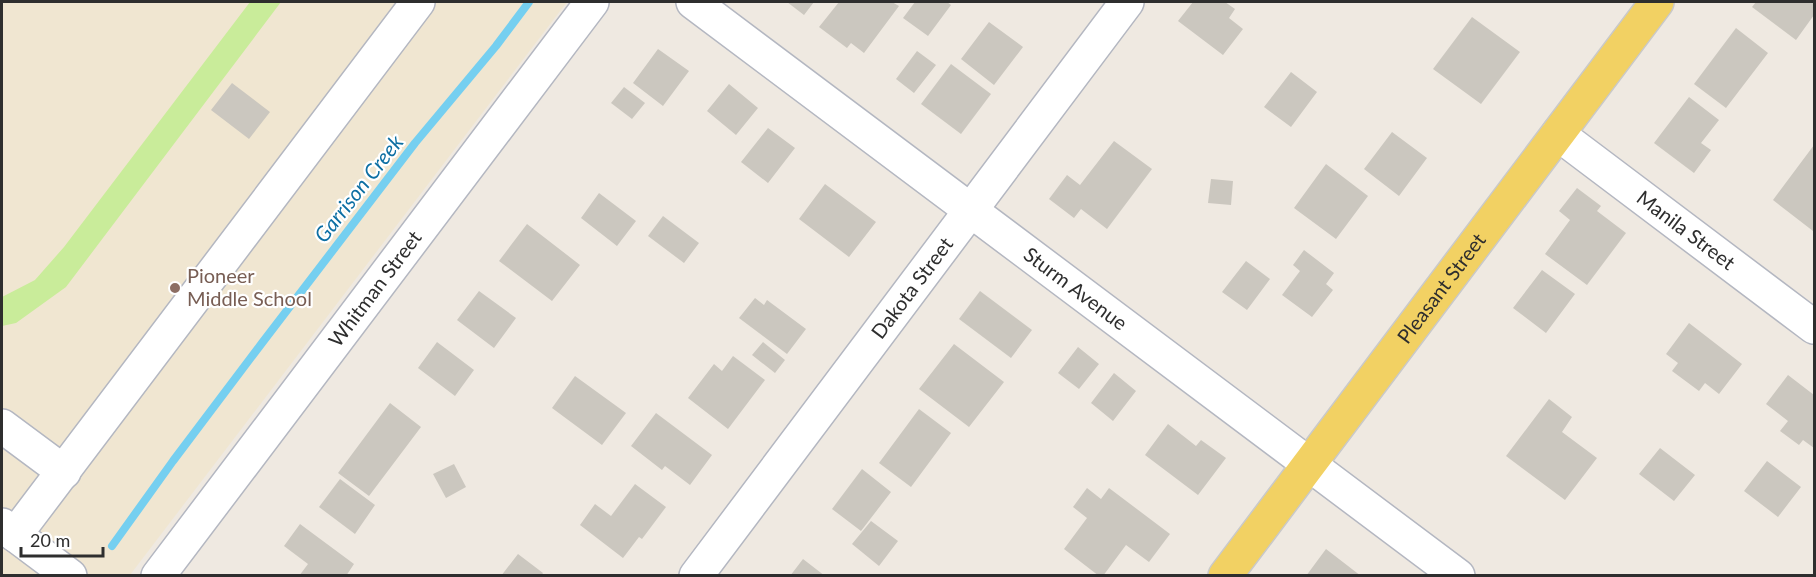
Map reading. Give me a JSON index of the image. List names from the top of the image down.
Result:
{
  "streets": {
    "main road": ["Pleasant Street"],
    "street": [
      "Manila Street",
      "Whitman Street",
      "Dakota Street",
      "Sturm Avenue"
    ]
  },
  "crossings": [
    ["Manila Street", "Pleasant Street"],
    ["Dakota Street", "Sturm Avenue"],
    ["Sturm Avenue", "Pleasant Street"]
  ],
  "water": ["Garrison Creek"],
  "places": ["Pioneer Middle School"],
  "scale_bar": "20 m"
}
